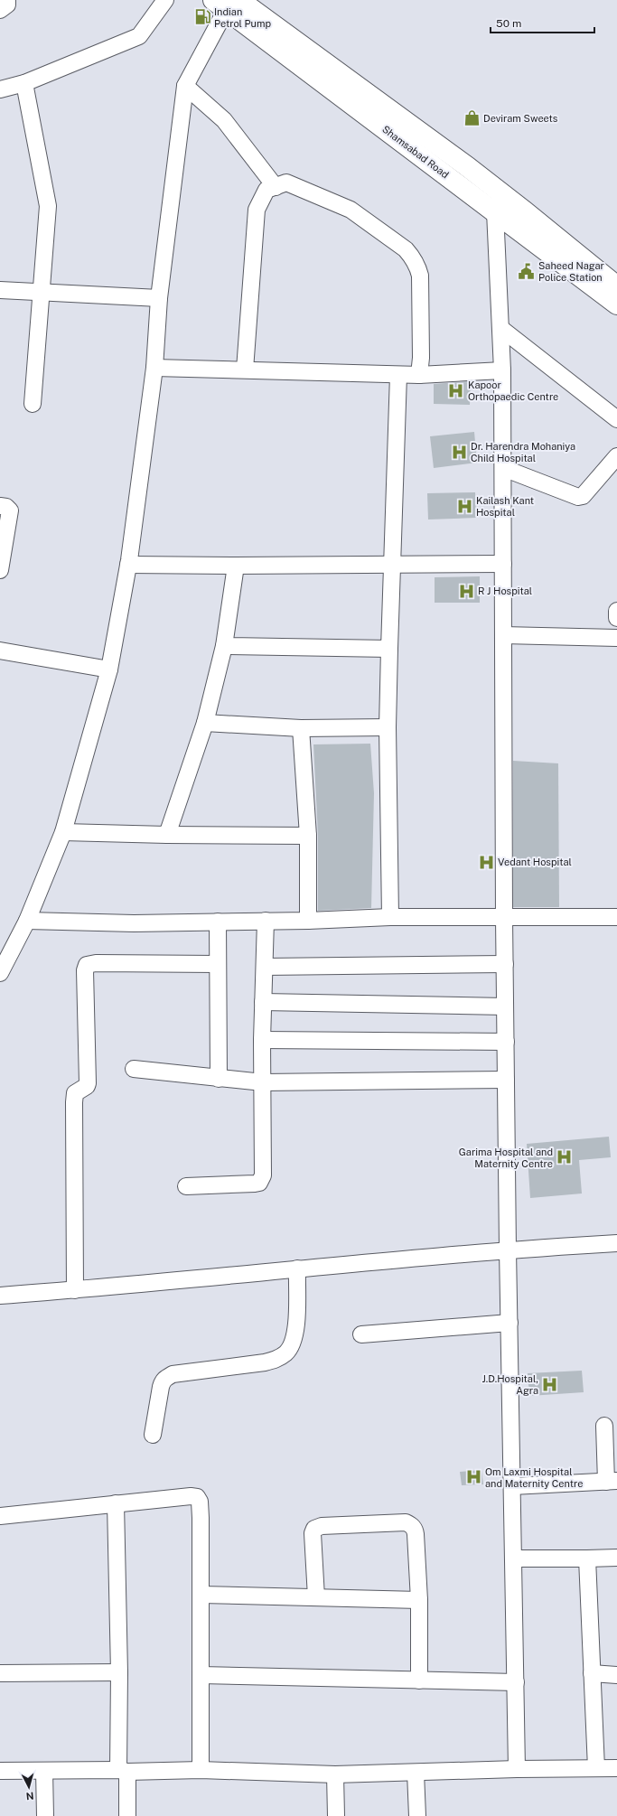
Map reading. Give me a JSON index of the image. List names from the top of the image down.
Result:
{
  "streets": {
    "main road": ["Shamsabad Road"]
  },
  "places": {
    "fuel station": ["Indian Petrol Pump"],
    "shop": ["Deviram Sweets"],
    "public building": ["Saheed Nagar Police Station"],
    "hospital": [
      "Kapoor Orthopaedic Centre",
      "Dr. Harendra Mohaniya Child Hospital",
      "Kailash Kant Hospital",
      "R J Hospital",
      "Vedant Hospital",
      "Garima Hospital and Maternity Centre",
      "J.D.Hospital, Agra",
      "Om Laxmi Hospital and Maternity Centre"
    ]
  },
  "scale_bar": "50 m",
  "north": "bottom"
}
